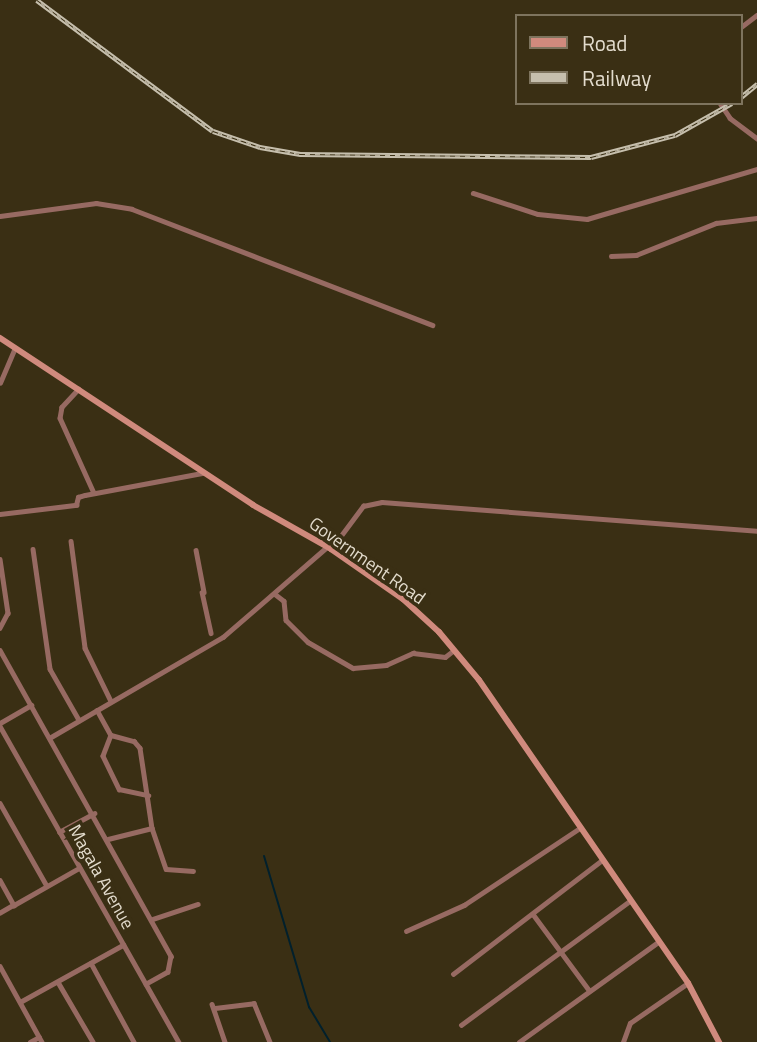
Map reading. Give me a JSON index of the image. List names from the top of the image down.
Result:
{
  "streets": {
    "street": ["Government Road", "Magala Avenue"]
  },
  "legend": ["Road", "Railway"]
}
